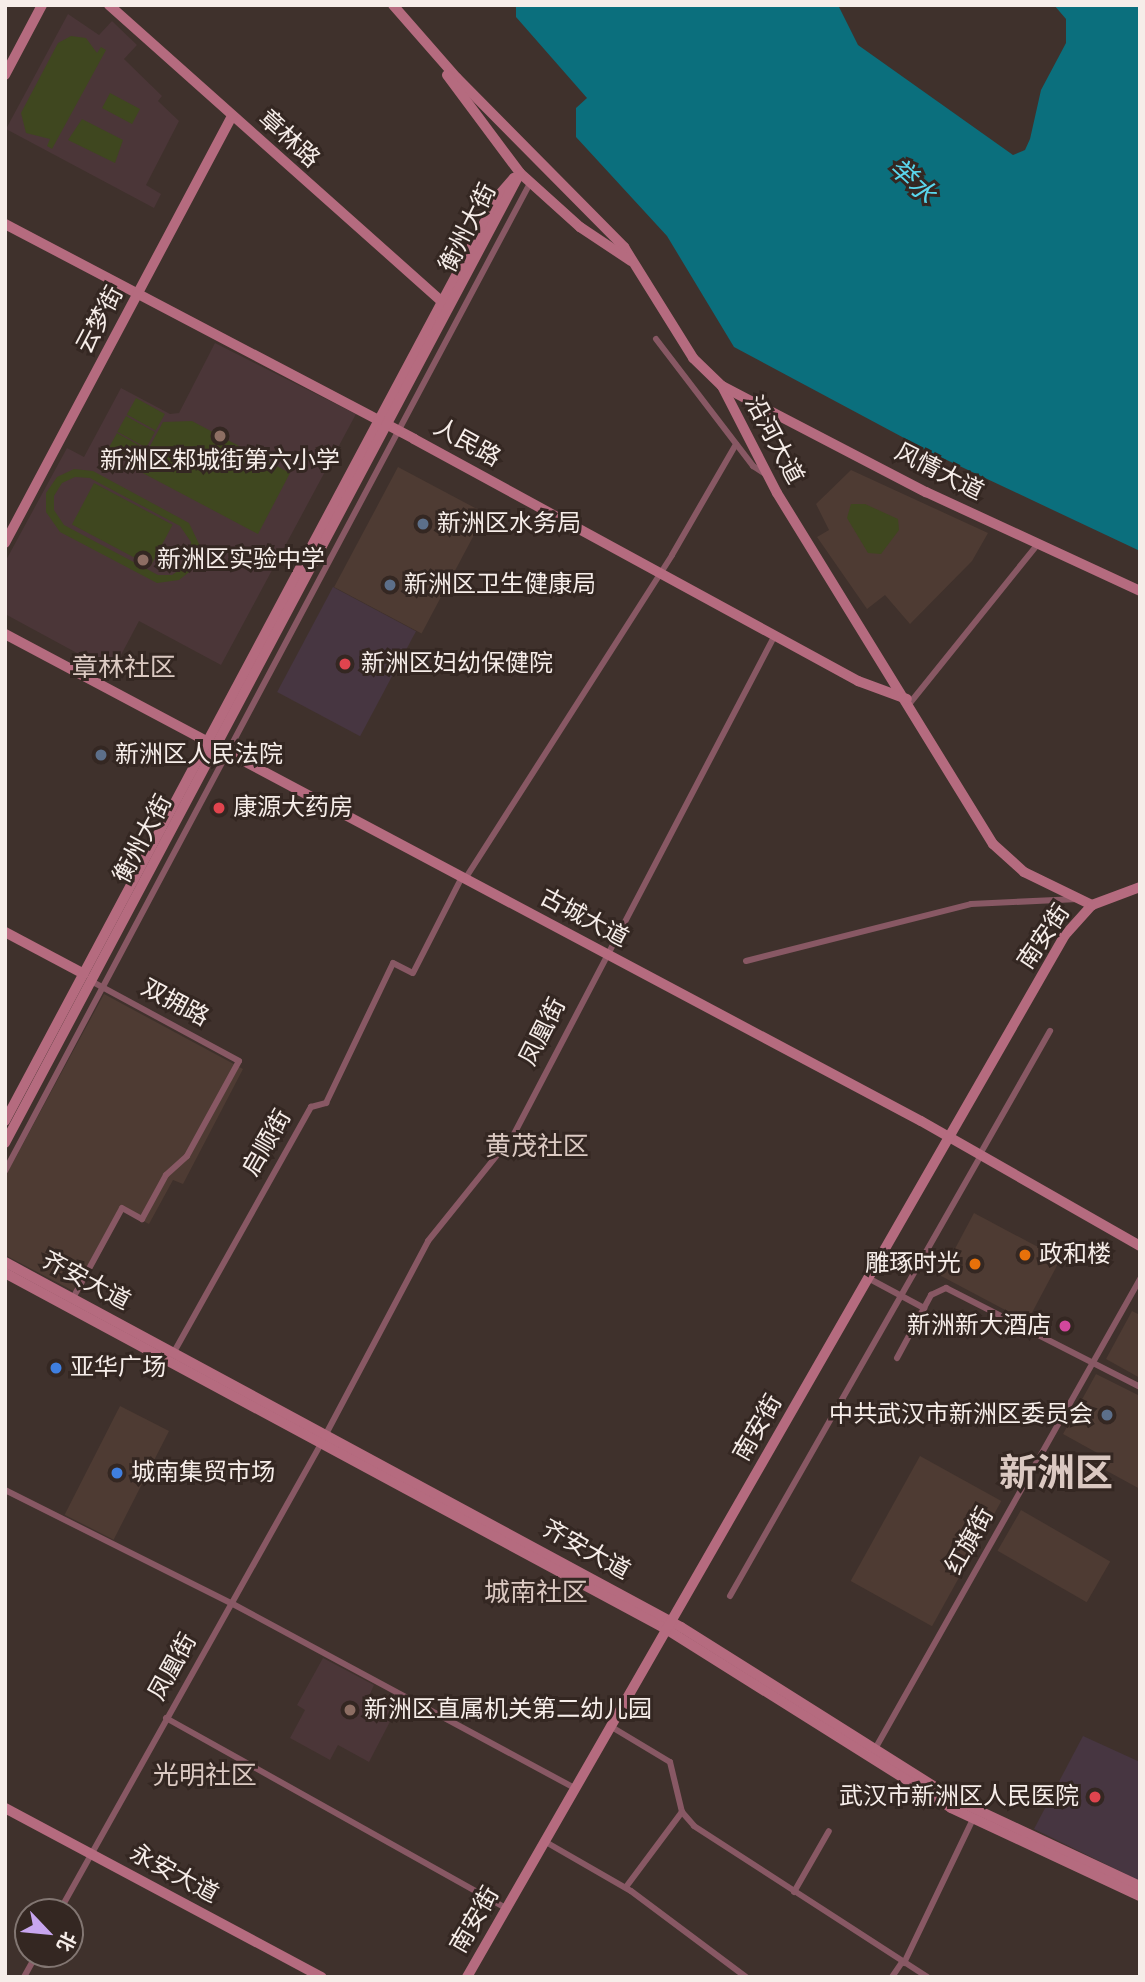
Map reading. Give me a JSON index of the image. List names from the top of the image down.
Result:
{
  "streets": {
    "main road": [
      "章林路",
      "衡州大街",
      "云梦街",
      "沿河大道",
      "人民路",
      "风情大道",
      "古城大道",
      "南安街",
      "双拥路",
      "齐安大道",
      "永安大道"
    ],
    "street": ["凤凰街", "启顺街", "红旗街"]
  },
  "crossings": [
    ["章林路", "衡州大街"],
    ["章林路", "云梦街"],
    ["衡州大街", "人民路"],
    ["衡州大街", "古城大道"],
    ["衡州大街", "双拥路"],
    ["云梦街", "人民路"],
    ["沿河大道", "人民路"],
    ["沿河大道", "风情大道"],
    ["沿河大道", "南安街"],
    ["人民路", "凤凰街"],
    ["人民路", "启顺街"],
    ["古城大道", "南安街"],
    ["古城大道", "凤凰街"],
    ["古城大道", "启顺街"],
    ["南安街", "齐安大道"],
    ["双拥路", "齐安大道"],
    ["凤凰街", "齐安大道"],
    ["凤凰街", "永安大道"],
    ["启顺街", "齐安大道"],
    ["齐安大道", "红旗街"]
  ],
  "districts": [
    "章林社区",
    "黄茂社区",
    "新洲区",
    "城南社区",
    "光明社区"
  ],
  "water": ["举水"],
  "places": [
    "新洲区邾城街第六小学",
    "新洲区水务局",
    "新洲区实验中学",
    "新洲区卫生健康局",
    "新洲区妇幼保健院",
    "新洲区人民法院",
    "康源大药房",
    "政和楼",
    "雕琢时光",
    "新洲新大酒店",
    "亚华广场",
    "中共武汉市新洲区委员会",
    "城南集贸市场",
    "新洲区直属机关第二幼儿园",
    "武汉市新洲区人民医院"
  ],
  "north": "bottom right"
}
